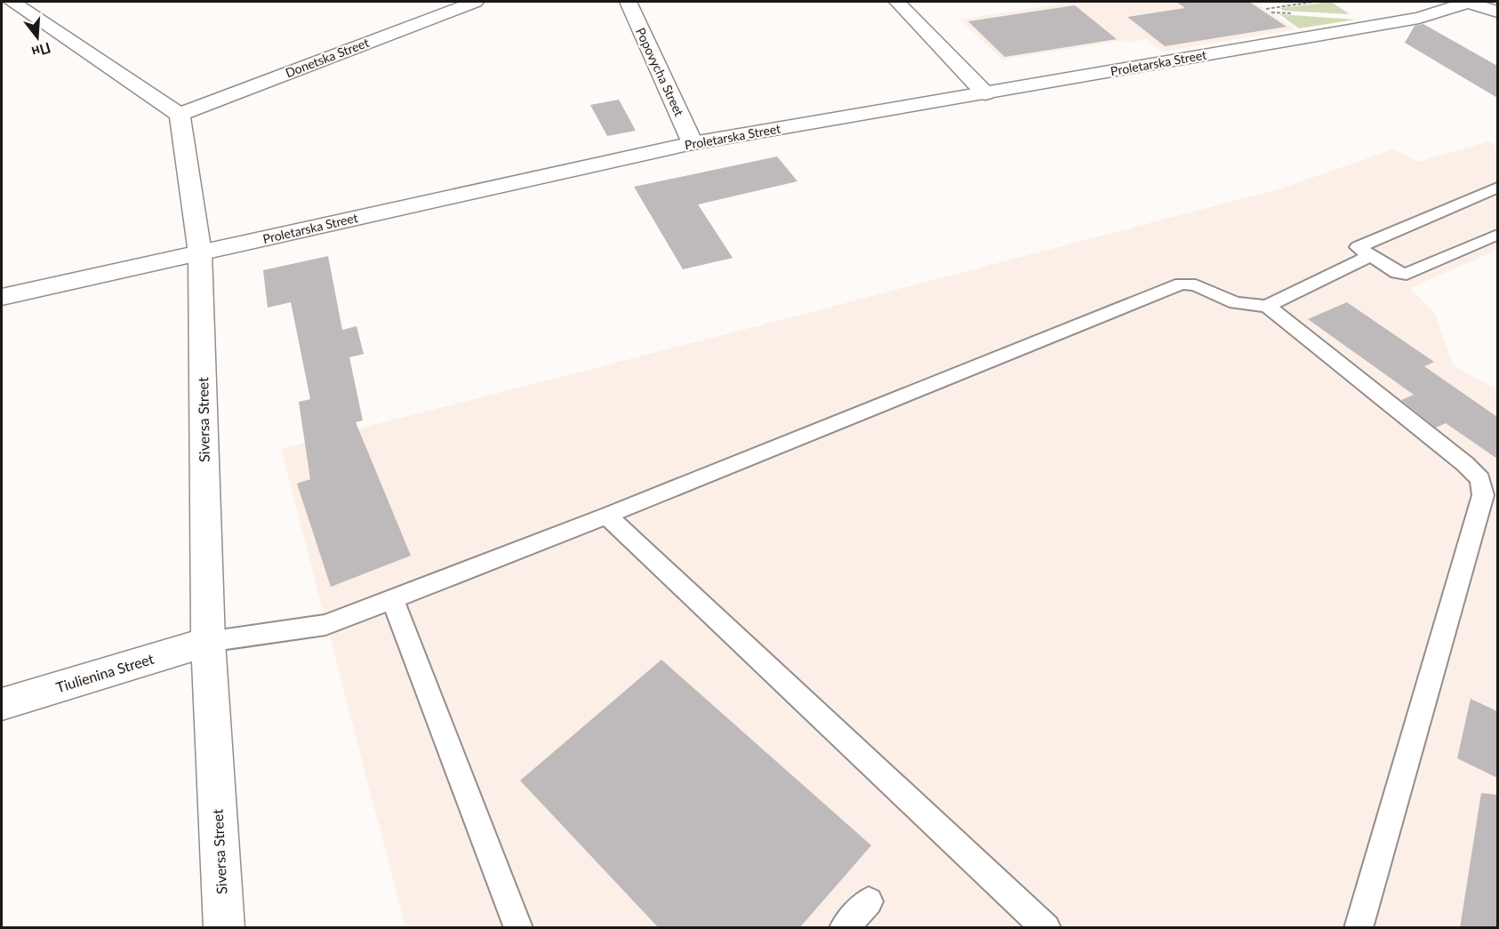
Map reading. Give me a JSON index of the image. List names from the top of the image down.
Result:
{
  "streets": {
    "street": [
      "Donetska Street",
      "Proletarska Street",
      "Popovycha Street",
      "Siversa Street",
      "Tiulienina Street"
    ]
  },
  "crossings": [
    ["Donetska Street", "Siversa Street"],
    ["Proletarska Street", "Popovycha Street"],
    ["Proletarska Street", "Siversa Street"],
    ["Siversa Street", "Tiulienina Street"]
  ],
  "north": "bottom"
}
